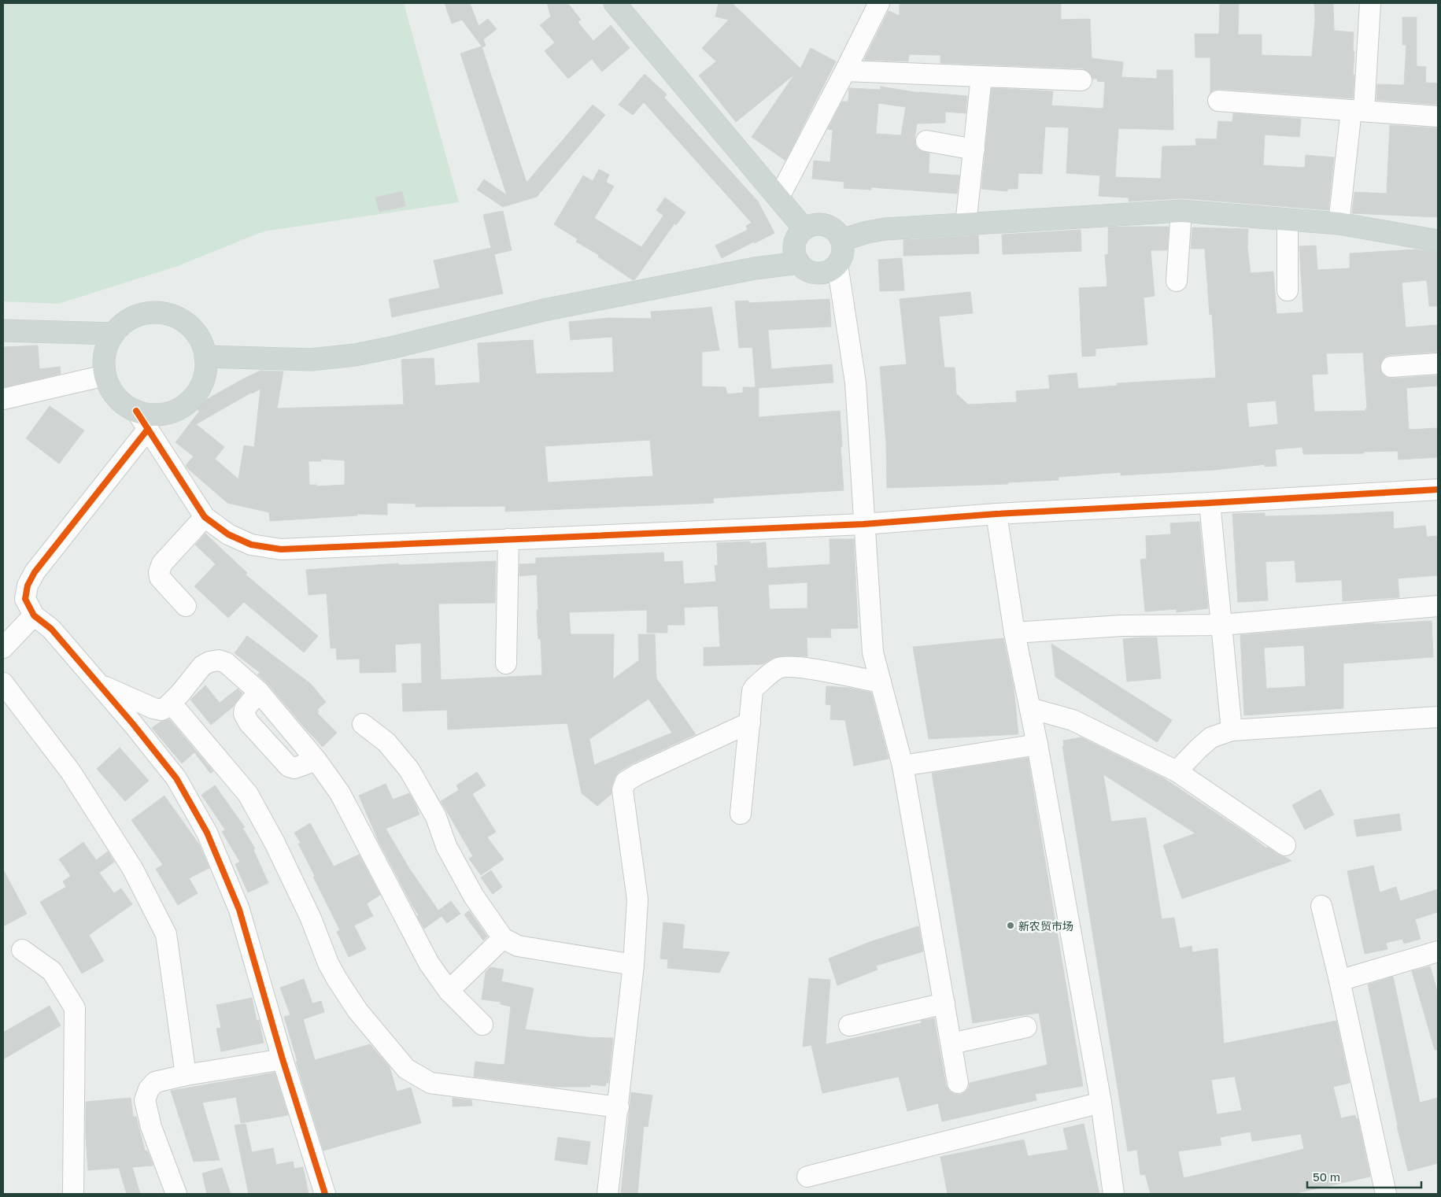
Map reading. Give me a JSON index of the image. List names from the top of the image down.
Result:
{
  "places": ["新农贸市场"],
  "scale_bar": "50 m"
}
